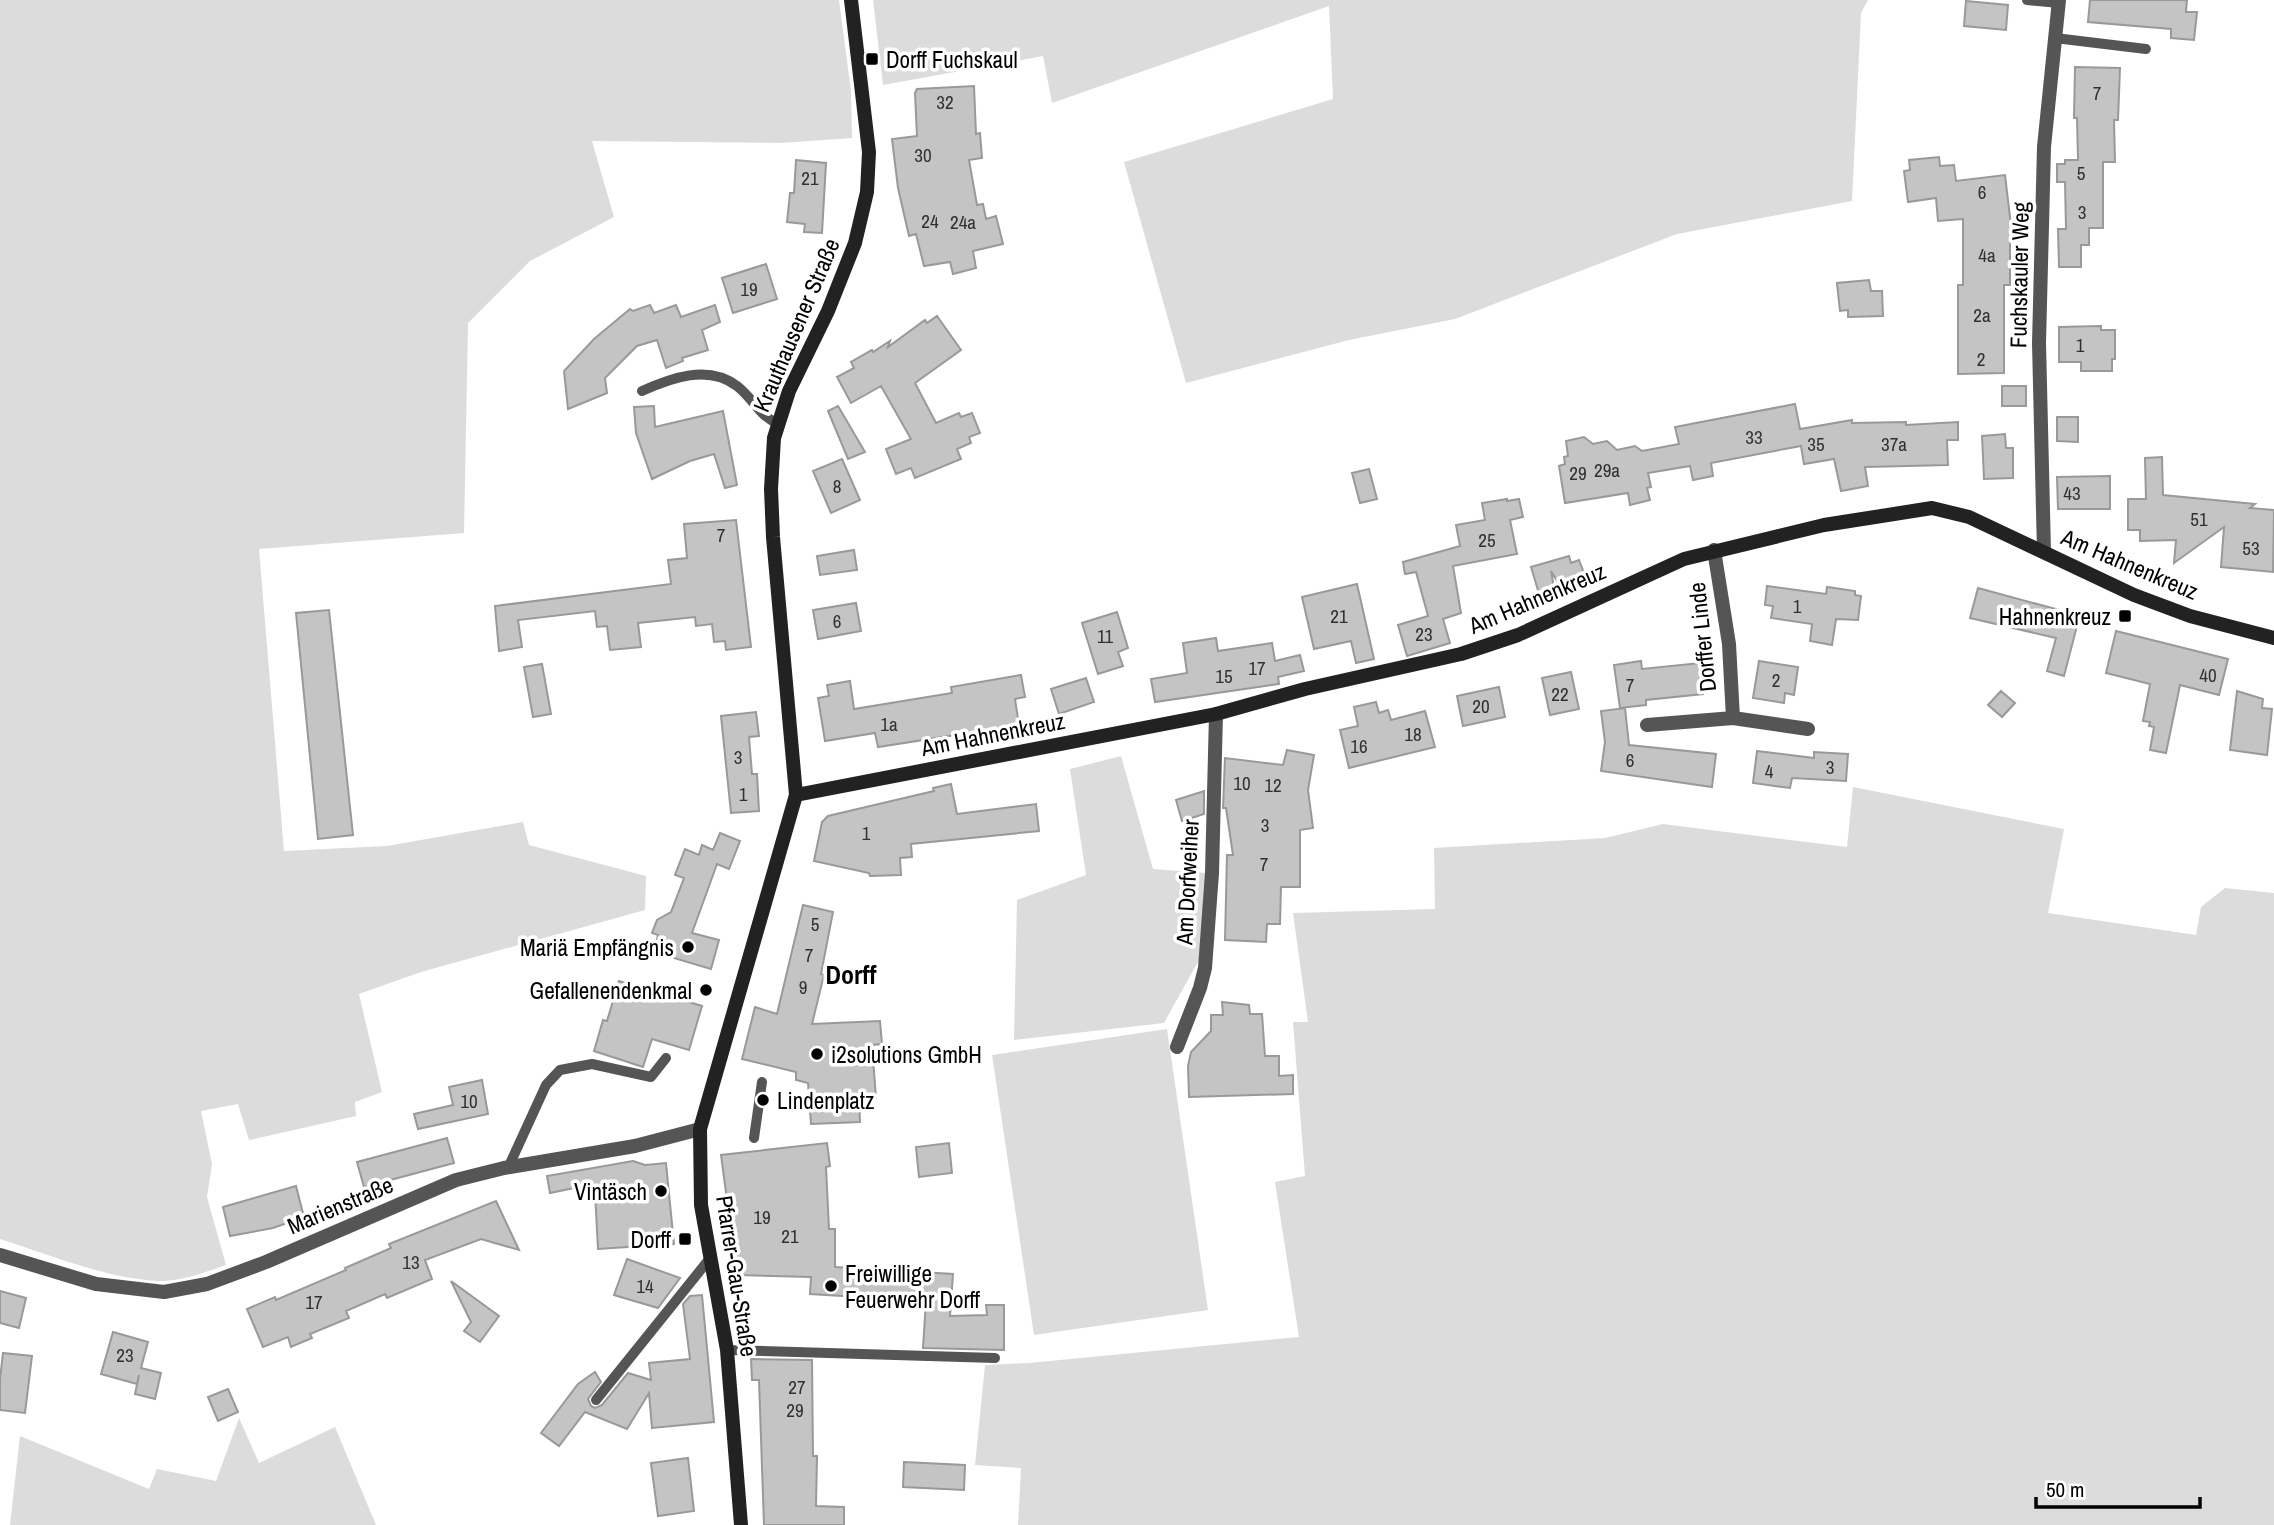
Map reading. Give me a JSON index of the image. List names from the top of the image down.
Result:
{
  "streets": {
    "street": [
      "Fuchskauler Weg",
      "Krauthausener Straße",
      "Am Hahnenkreuz",
      "Dorffer Linde",
      "Am Dorfweiher",
      "Marienstraße",
      "Pfarrer-Gau-Straße"
    ]
  },
  "crossings": [
    ["Fuchskauler Weg", "Am Hahnenkreuz"],
    ["Krauthausener Straße", "Am Hahnenkreuz"],
    ["Krauthausener Straße", "Pfarrer-Gau-Straße"],
    ["Am Hahnenkreuz", "Dorffer Linde"],
    ["Am Hahnenkreuz", "Am Dorfweiher"],
    ["Am Hahnenkreuz", "Pfarrer-Gau-Straße"],
    ["Marienstraße", "Pfarrer-Gau-Straße"]
  ],
  "districts": ["Dorff"],
  "places": {
    "transit": ["Dorff Fuchskaul", "Hahnenkreuz", "Dorff"],
    "other": [
      "Mariä Empfängnis",
      "Gefallenendenkmal",
      "i2solutions GmbH",
      "Lindenplatz",
      "Vintäsch",
      "Freiwillige Feuerwehr Dorff"
    ]
  },
  "house_numbers": [
    "7",
    "32",
    "30",
    "5",
    "21",
    "6",
    "3",
    "24",
    "24a",
    "4a",
    "19",
    "2a",
    "1",
    "2",
    "33",
    "35",
    "37a",
    "29a",
    "29",
    "8",
    "43",
    "51",
    "7",
    "25",
    "53",
    "1",
    "21",
    "6",
    "23",
    "11",
    "17",
    "40",
    "15",
    "2",
    "7",
    "22",
    "20",
    "1a",
    "18",
    "16",
    "3",
    "6",
    "3",
    "4",
    "10",
    "12",
    "1",
    "3",
    "1",
    "7",
    "5",
    "7",
    "9",
    "10",
    "19",
    "21",
    "13",
    "14",
    "17",
    "23",
    "27",
    "29"
  ],
  "scale_bar": "50 m"
}
